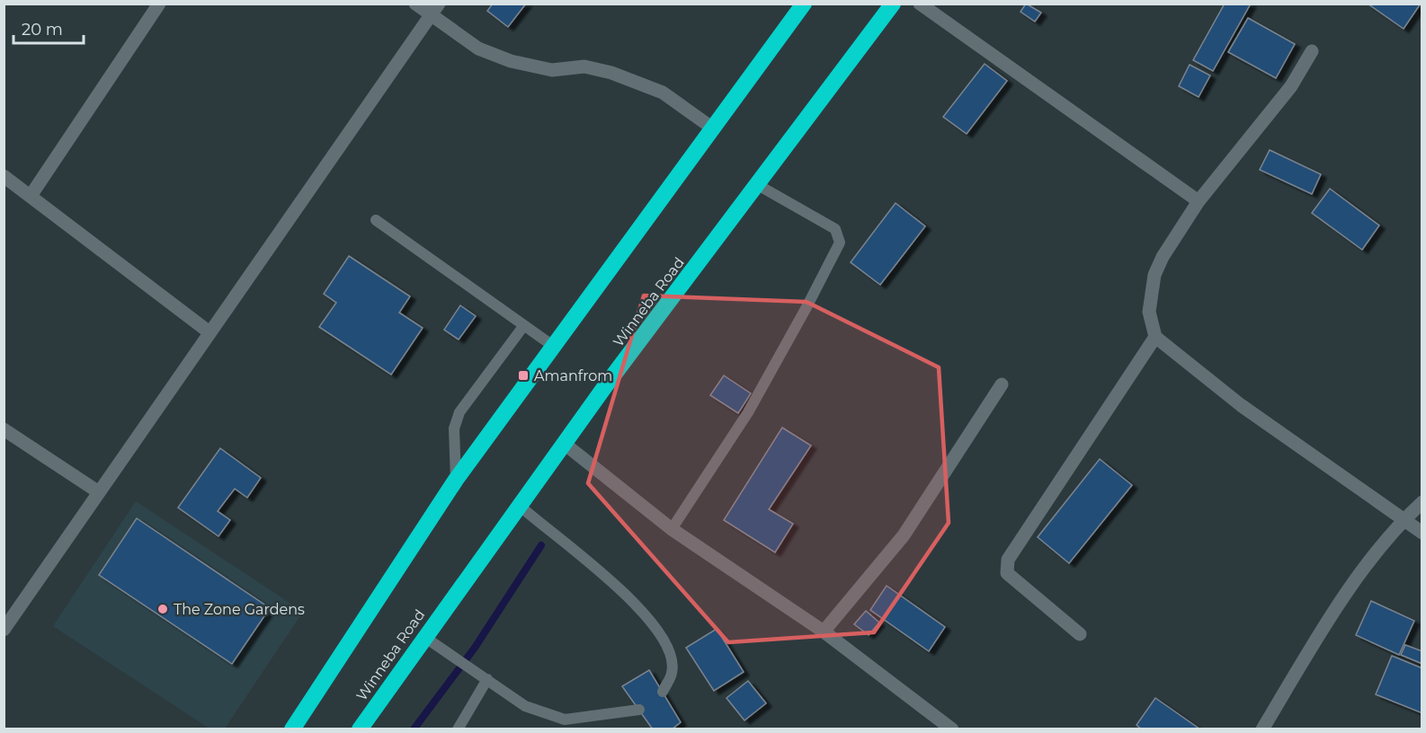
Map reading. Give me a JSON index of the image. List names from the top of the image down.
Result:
{
  "streets": {
    "highway": ["Winneba Road"]
  },
  "places": {
    "transit": ["Amanfrom"],
    "other": ["The Zone Gardens"]
  },
  "scale_bar": "20 m"
}
